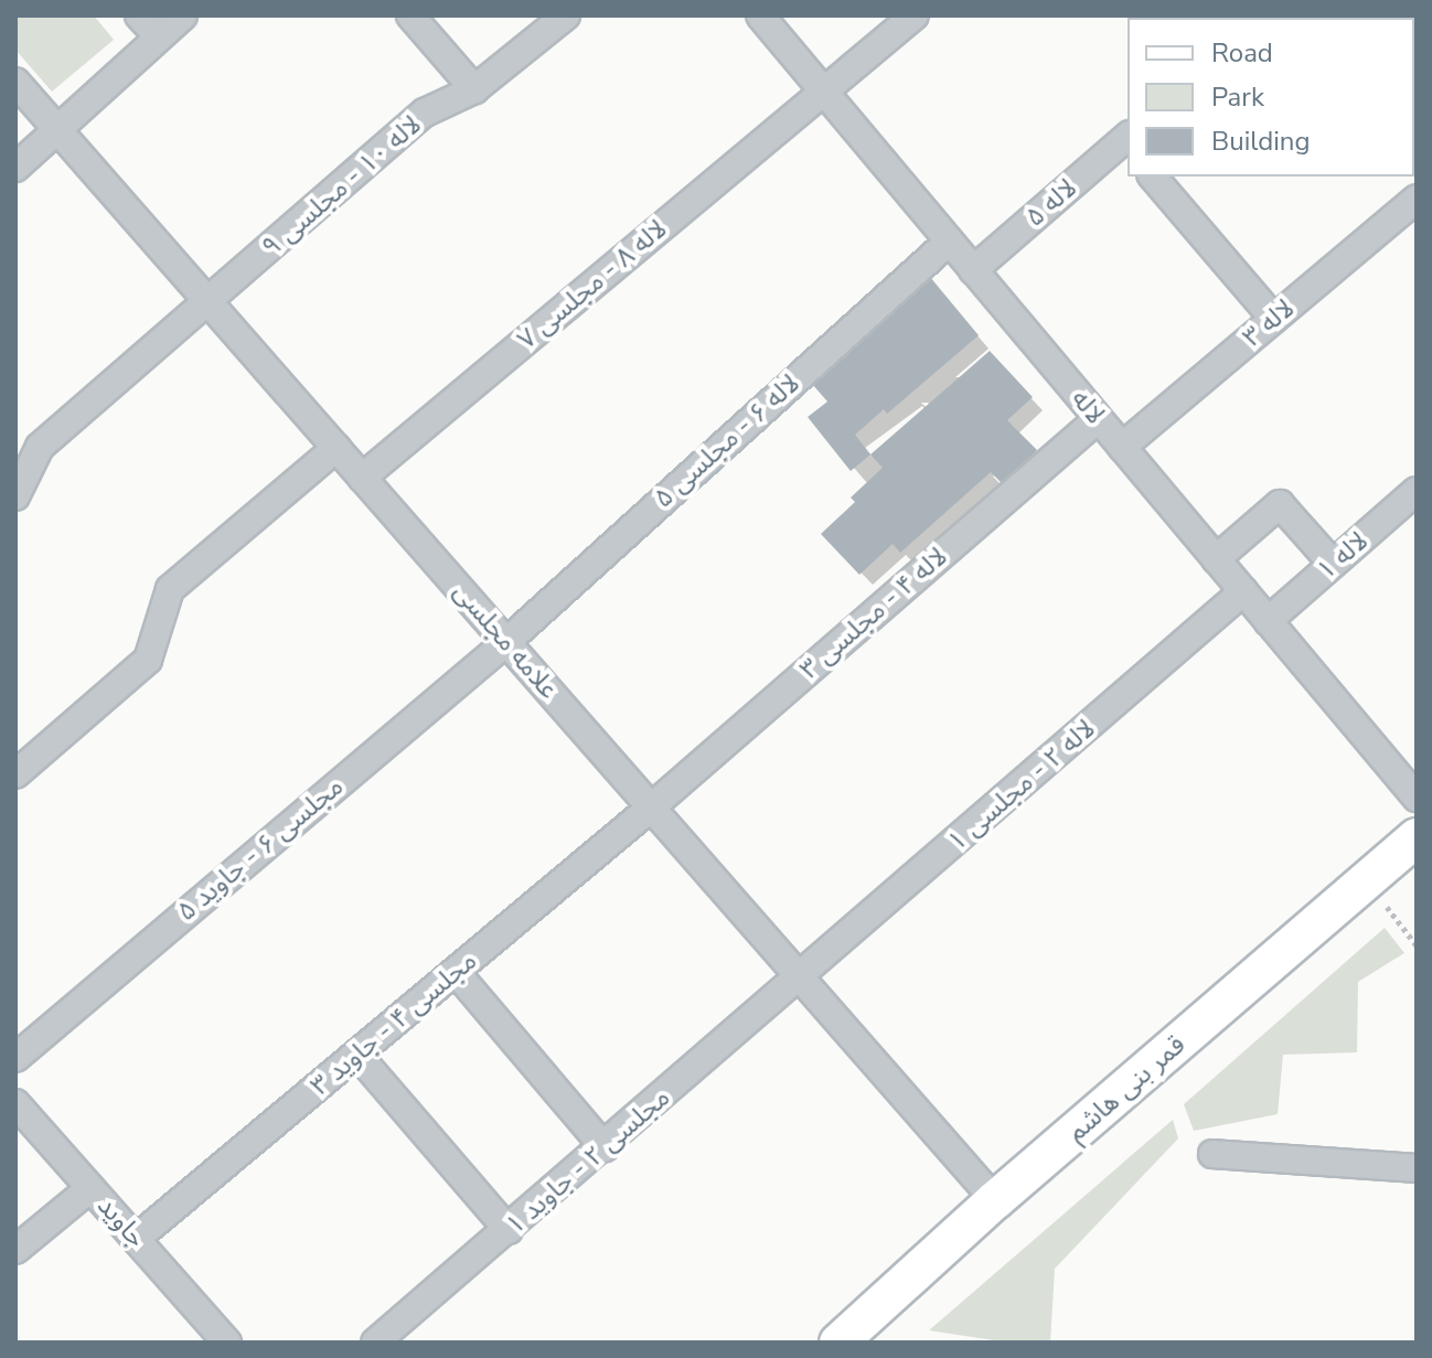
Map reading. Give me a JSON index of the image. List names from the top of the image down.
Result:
{
  "streets": {
    "street": [
      "لاله ۱۰ - مجلسی ۹",
      "لاله ۵",
      "لاله ۸ - مجلسی ۷",
      "لاله ۳",
      "لاله",
      "لاله ۶ - مجلسی ۵",
      "لاله ۱",
      "لاله ۴ - مجلسی ۳",
      "علامه مجلسی",
      "لاله ۲ - مجلسی ۱",
      "مجلسی ۶ - جاوید ۵",
      "مجلسی ۴ - جاوید ۳",
      "قمر بنی هاشم",
      "مجلسی ۲ - جاوید ۱",
      "جاوید"
    ]
  },
  "crossings": [
    ["لاله ۱۰ - مجلسی ۹", "علامه مجلسی"],
    ["لاله ۵", "لاله"],
    ["لاله ۸ - مجلسی ۷", "لاله"],
    ["لاله ۸ - مجلسی ۷", "علامه مجلسی"],
    ["لاله ۳", "لاله"],
    ["لاله", "لاله ۶ - مجلسی ۵"],
    ["لاله", "لاله ۱"],
    ["لاله", "لاله ۴ - مجلسی ۳"],
    ["لاله", "لاله ۲ - مجلسی ۱"],
    ["لاله ۶ - مجلسی ۵", "علامه مجلسی"],
    ["لاله ۶ - مجلسی ۵", "مجلسی ۶ - جاوید ۵"],
    ["لاله ۴ - مجلسی ۳", "علامه مجلسی"],
    ["لاله ۴ - مجلسی ۳", "مجلسی ۴ - جاوید ۳"],
    ["علامه مجلسی", "لاله ۲ - مجلسی ۱"],
    ["علامه مجلسی", "مجلسی ۶ - جاوید ۵"],
    ["علامه مجلسی", "مجلسی ۴ - جاوید ۳"],
    ["علامه مجلسی", "قمر بنی هاشم"],
    ["علامه مجلسی", "مجلسی ۲ - جاوید ۱"],
    ["لاله ۲ - مجلسی ۱", "مجلسی ۲ - جاوید ۱"],
    ["مجلسی ۴ - جاوید ۳", "جاوید"]
  ],
  "legend": ["Road", "Park", "Building"]
}
